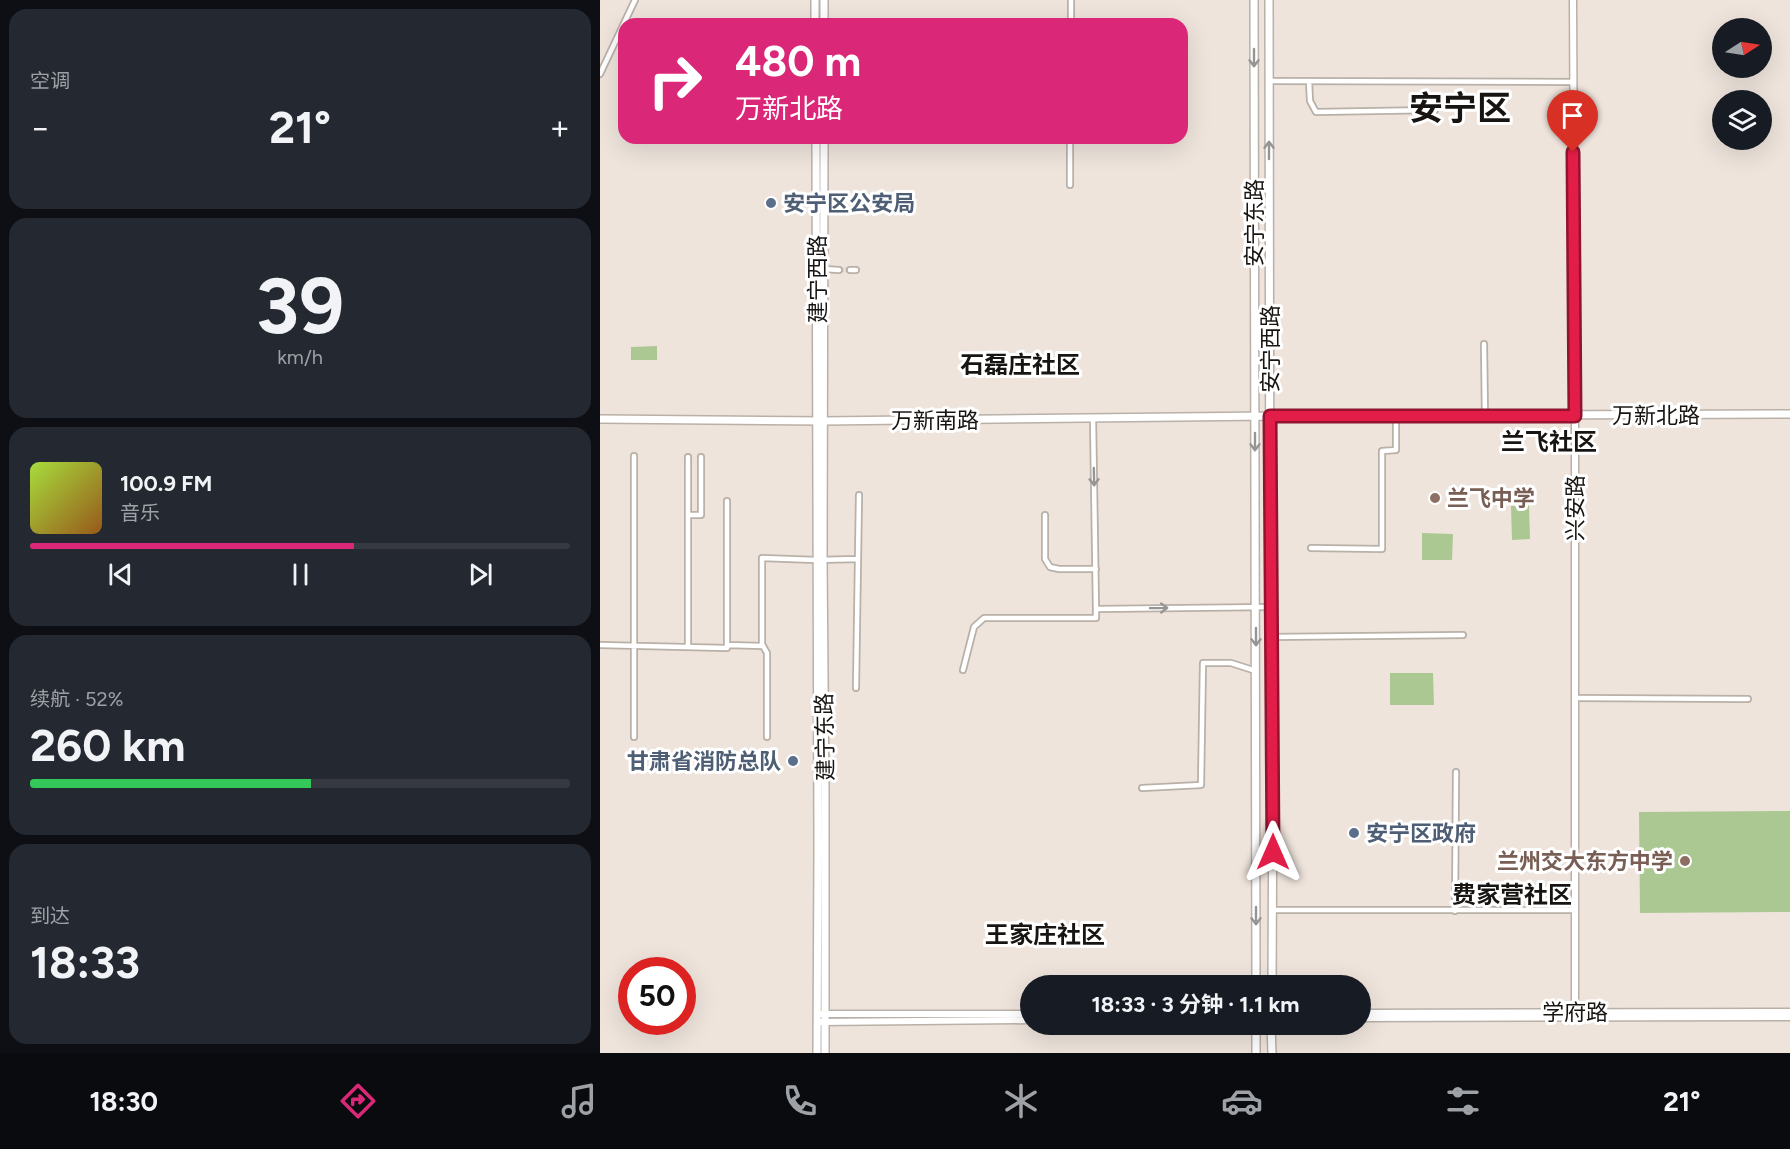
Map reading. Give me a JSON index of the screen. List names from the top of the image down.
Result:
{
  "streets": {
    "main road": [
      "安宁东路",
      "建宁西路",
      "安宁西路",
      "万新北路",
      "万新南路",
      "建宁东路"
    ],
    "street": ["兴安路", "学府路"]
  },
  "crossings": [
    ["安宁东路", "万新南路"],
    ["建宁西路", "万新南路"],
    ["建宁西路", "建宁东路"],
    ["安宁西路", "万新北路"],
    ["安宁西路", "万新南路"],
    ["万新北路", "万新南路"],
    ["万新北路", "兴安路"],
    ["万新南路", "建宁东路"],
    ["兴安路", "学府路"]
  ],
  "one_way": ["安宁东路"],
  "districts": [
    "安宁区",
    "石磊庄社区",
    "兰飞社区",
    "费家营社区",
    "王家庄社区"
  ],
  "places": [
    "安宁区公安局",
    "兰飞中学",
    "甘肃省消防总队",
    "安宁区政府",
    "兰州交大东方中学"
  ],
  "north": "right",
  "page": {
    "tile": [
      "空调",
      ["39", "km/h"],
      ["续航 · 52%", "260 km"],
      ["到达", "18:33"]
    ],
    "turn": ["480 m", "万新北路"],
    "heat": ["−", "21°", "+"],
    "song": ["100.9 FM", "音乐"],
    "limit": "50",
    "trip": "18:33 · 3 分钟 · 1.1 km",
    "tabs": ["18:30", "21°"]
  }
}
